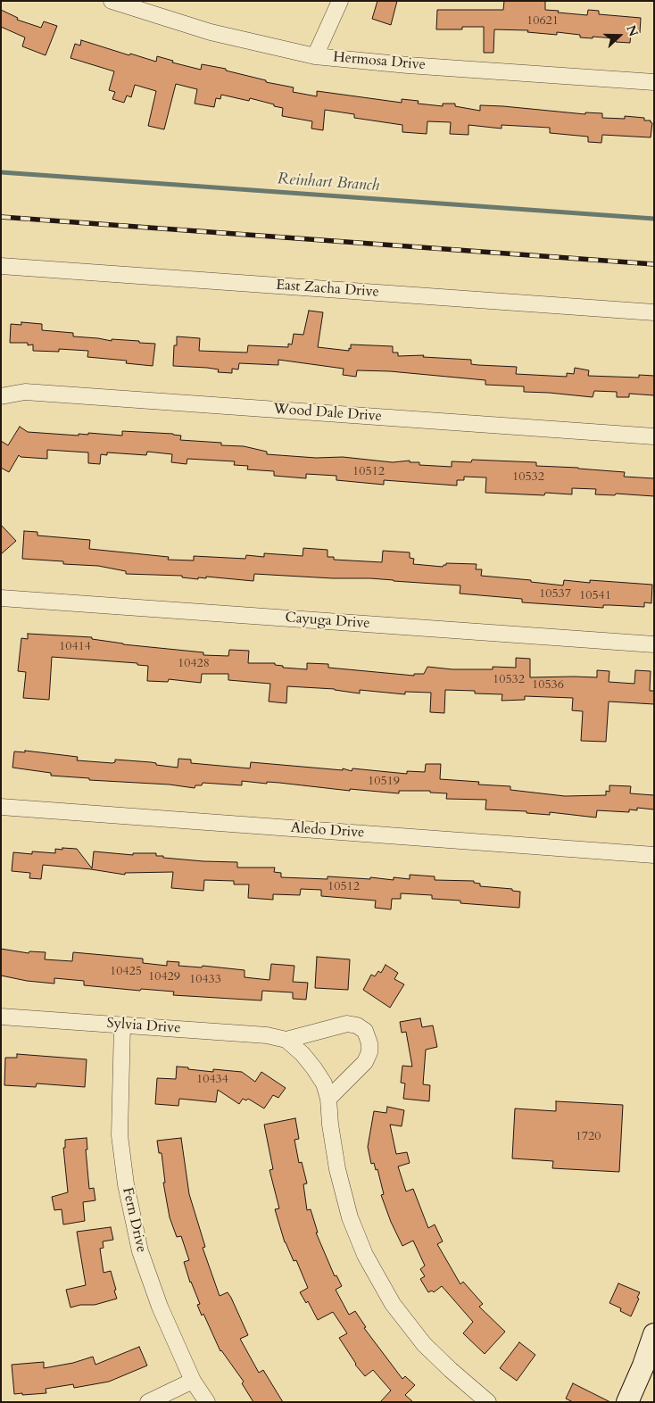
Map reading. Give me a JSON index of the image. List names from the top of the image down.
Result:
{
  "streets": {
    "street": [
      "Hermosa Drive",
      "East Zacha Drive",
      "Wood Dale Drive",
      "Cayuga Drive",
      "Aledo Drive",
      "Sylvia Drive",
      "Fern Drive"
    ]
  },
  "crossings": [
    ["Sylvia Drive", "Fern Drive"]
  ],
  "water": ["Reinhart Branch"],
  "house_numbers": [
    "10621",
    "10512",
    "10532",
    "10537",
    "10541",
    "10414",
    "10428",
    "10532",
    "10536",
    "10519",
    "10512",
    "10425",
    "10429",
    "10433",
    "10434",
    "1720"
  ],
  "north": "right"
}
